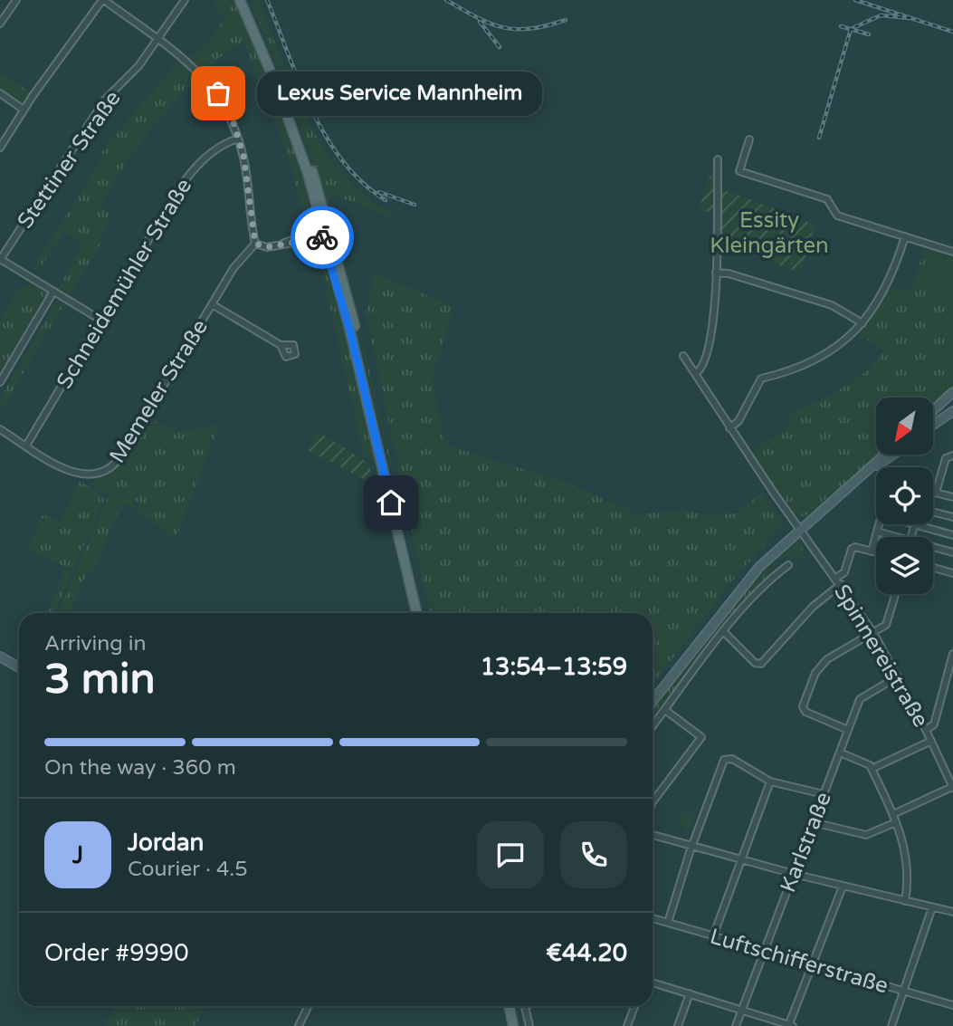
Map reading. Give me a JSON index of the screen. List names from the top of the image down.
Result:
{
  "streets": {
    "street": [
      "Stettiner Straße",
      "Schneidemühler Straße",
      "Memeler Straße",
      "Spinnereistraße",
      "Karlstraße",
      "Luftschifferstraße"
    ]
  },
  "crossings": [
    ["Schneidemühler Straße", "Memeler Straße"],
    ["Spinnereistraße", "Karlstraße"],
    ["Karlstraße", "Luftschifferstraße"]
  ],
  "parks": ["Essity Kleingärten"],
  "places": ["Lexus Service Mannheim"],
  "north": "bottom left",
  "page": {
    "bubble": "Lexus Service Mannheim",
    "heading": ["3 min", "Arriving in", "13:54–13:59"],
    "panel": [
      "Jordan",
      "Courier · 4.5",
      "Order #9990",
      "€44.20"
    ],
    "bar": "On the way · 360 m",
    "round": "J"
  }
}
